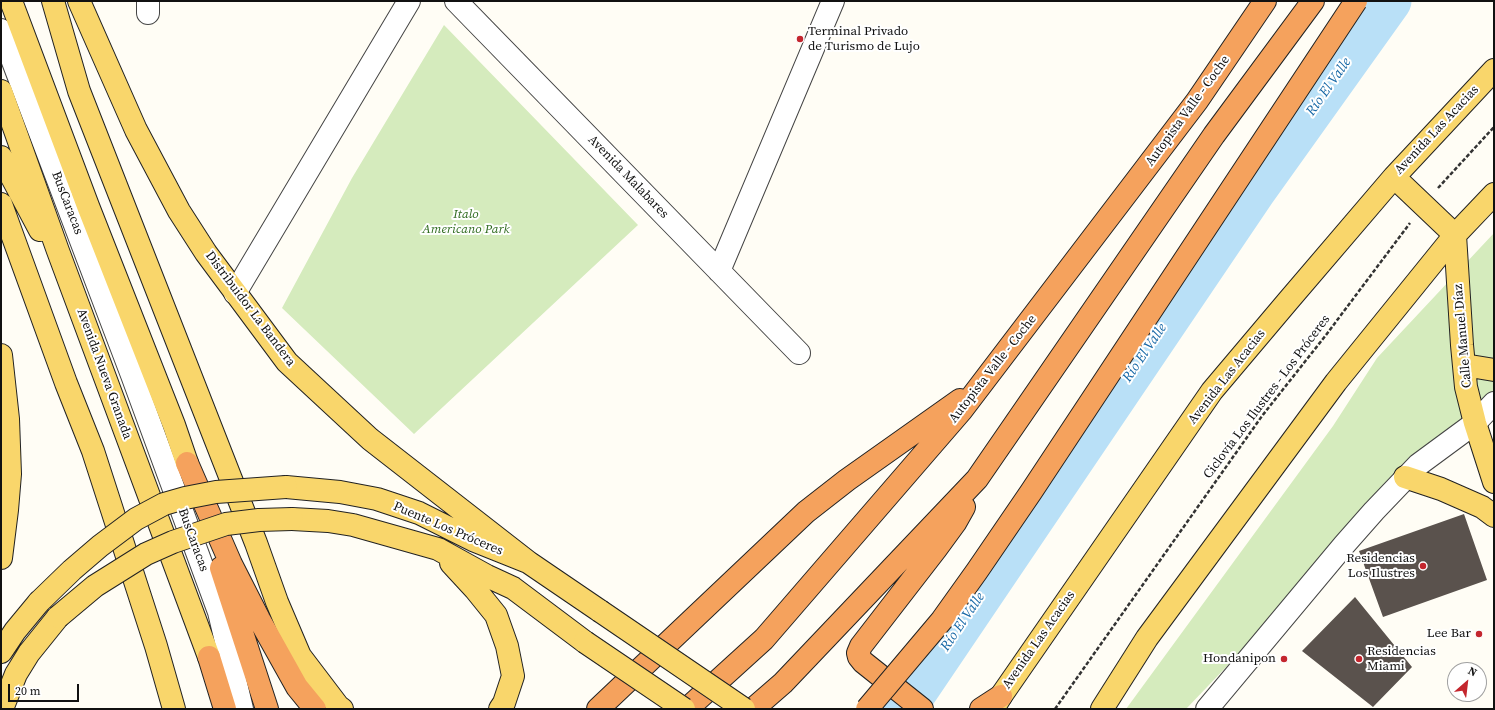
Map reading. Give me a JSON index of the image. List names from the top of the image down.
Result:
{
  "streets": {
    "highway": ["Autopista Valle - Coche"],
    "main road": [
      "Avenida Las Acacias",
      "Distribuidor La Bandera",
      "Calle Manuel Díaz",
      "Avenida Nueva Granada",
      "Puente Los Próceres"
    ],
    "street": ["Avenida Malabares", "BusCaracas"],
    "path": ["Ciclovía Los Ilustres - Los Próceres"]
  },
  "crossings": [
    ["Autopista Valle - Coche", "Puente Los Próceres"],
    ["Distribuidor La Bandera", "Puente Los Próceres"]
  ],
  "water": ["Río El Valle"],
  "parks": ["Italo Americano Park"],
  "places": [
    "Terminal Privado de Turismo de Lujo",
    "Residencias Los Ilustres",
    "Lee Bar",
    "Hondanipon",
    "Residencias Miami"
  ],
  "scale_bar": "20 m",
  "north": "top right"
}
